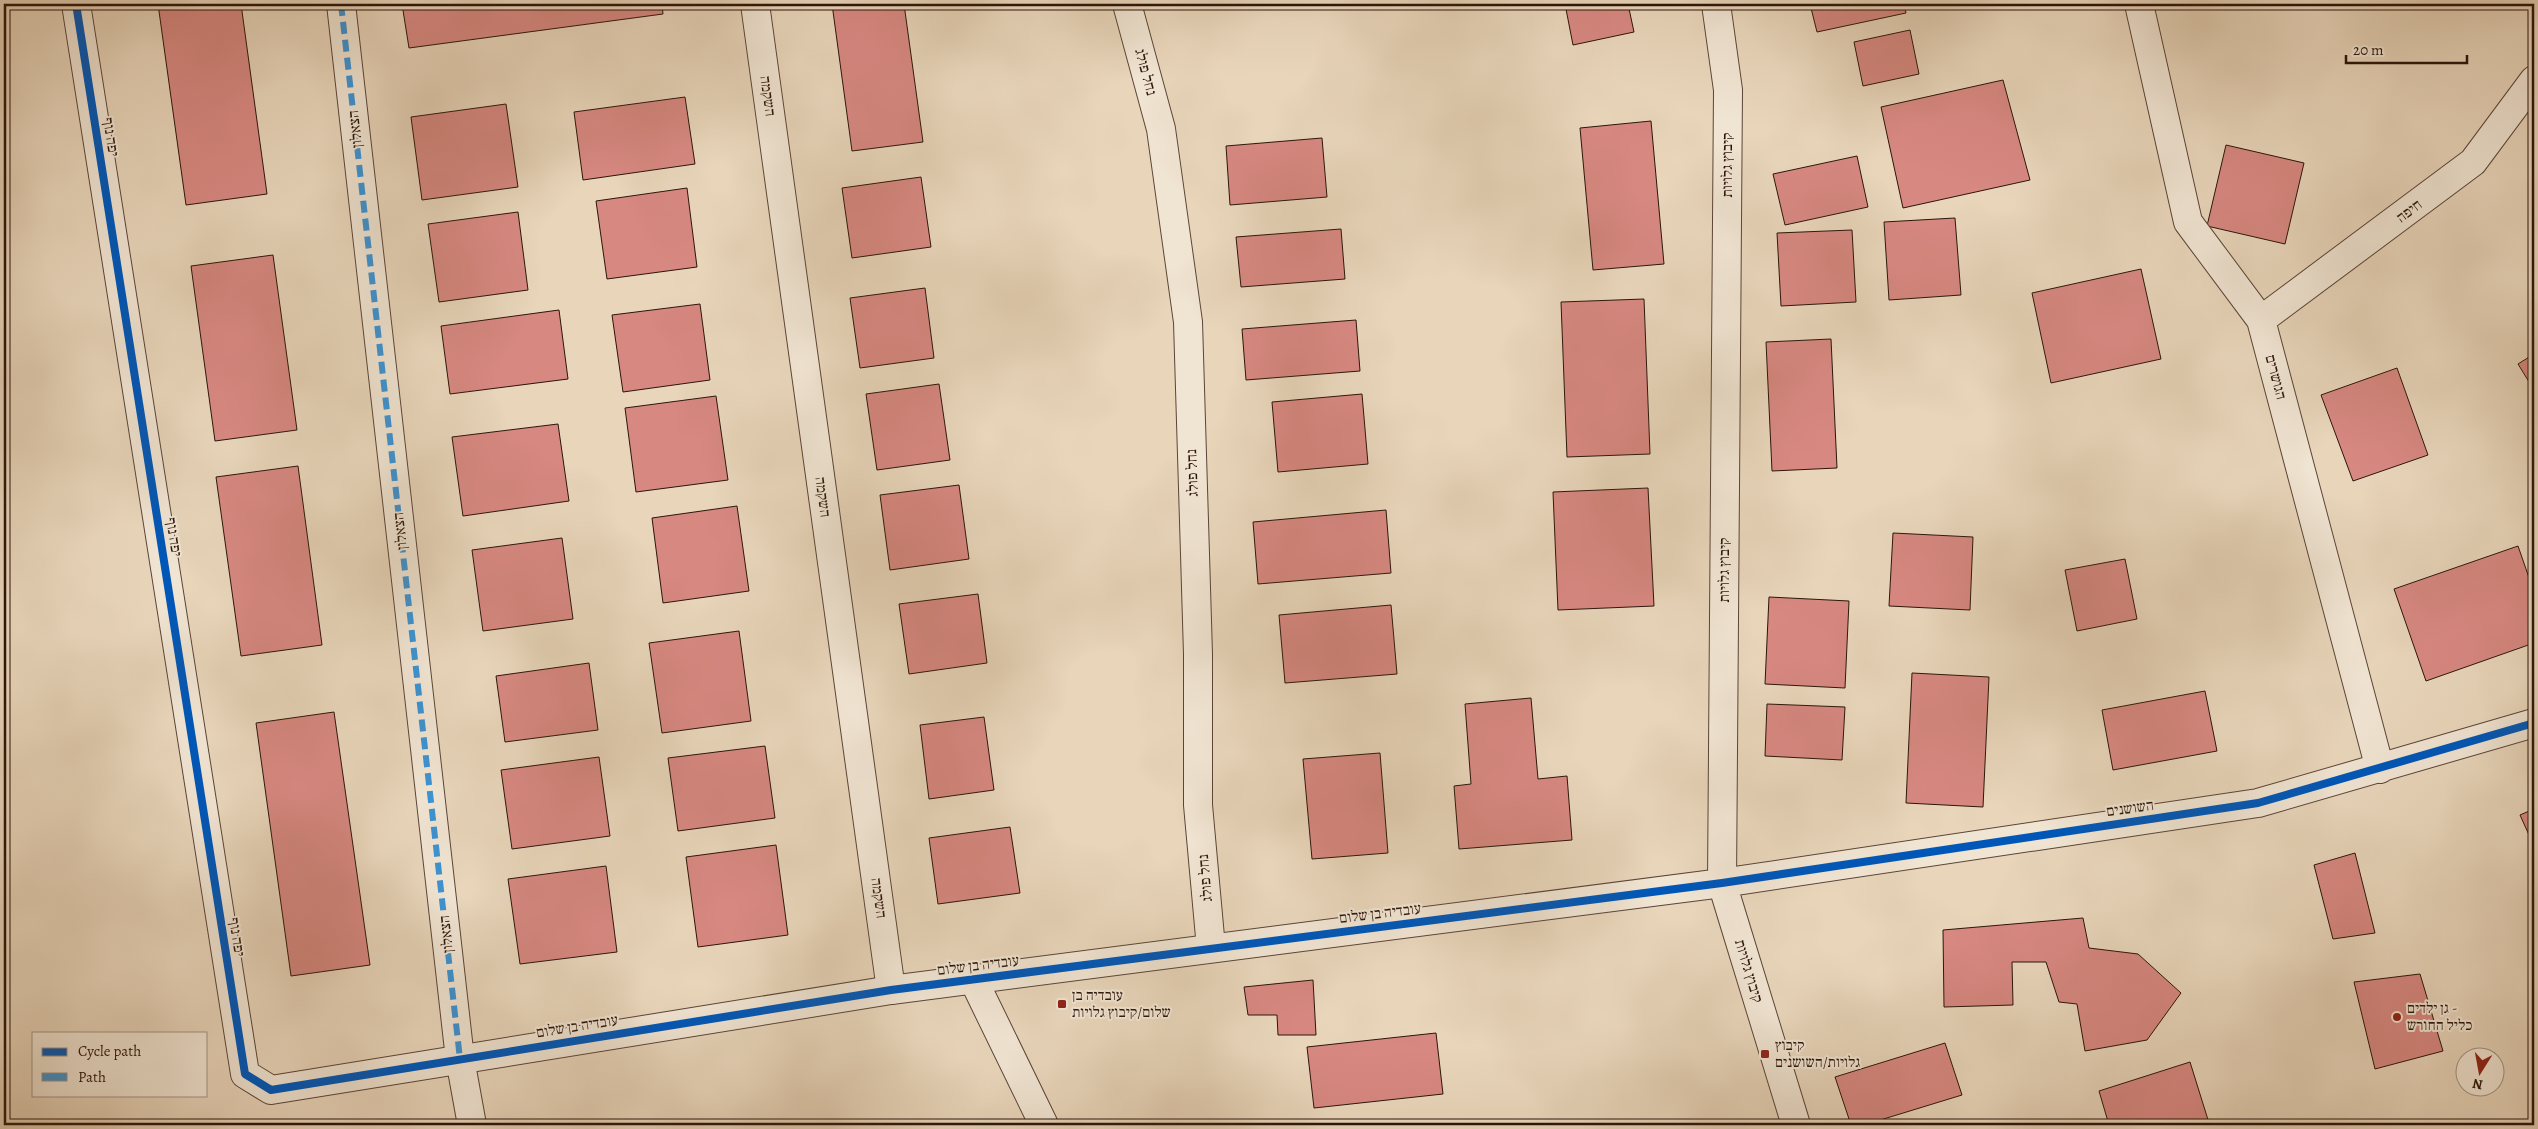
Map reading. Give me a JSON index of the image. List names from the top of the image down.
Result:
{
  "streets": {
    "street": [
      "נחל פולג",
      "השקמה",
      "הצאלון",
      "יפה נוף",
      "קיבוץ גלויות",
      "חיפה",
      "הגושרים",
      "השושנים",
      "עובדיה בן שלום"
    ]
  },
  "crossings": [
    ["נחל פולג", "עובדיה בן שלום"],
    ["השקמה", "עובדיה בן שלום"],
    ["הצאלון", "עובדיה בן שלום"],
    ["יפה נוף", "עובדיה בן שלום"],
    ["קיבוץ גלויות", "השושנים"],
    ["קיבוץ גלויות", "עובדיה בן שלום"],
    ["חיפה", "הגושרים"],
    ["הגושרים", "השושנים"],
    ["השושנים", "עובדיה בן שלום"]
  ],
  "places": {
    "transit": ["עובדיה בן שלום/קיבוץ גלויות", "קיבוץ גלויות/השושנים"],
    "other": ["גן ילדים - כליל החורש"]
  },
  "legend": ["Cycle path", "Path"],
  "scale_bar": "20 m",
  "north": "bottom"
}
